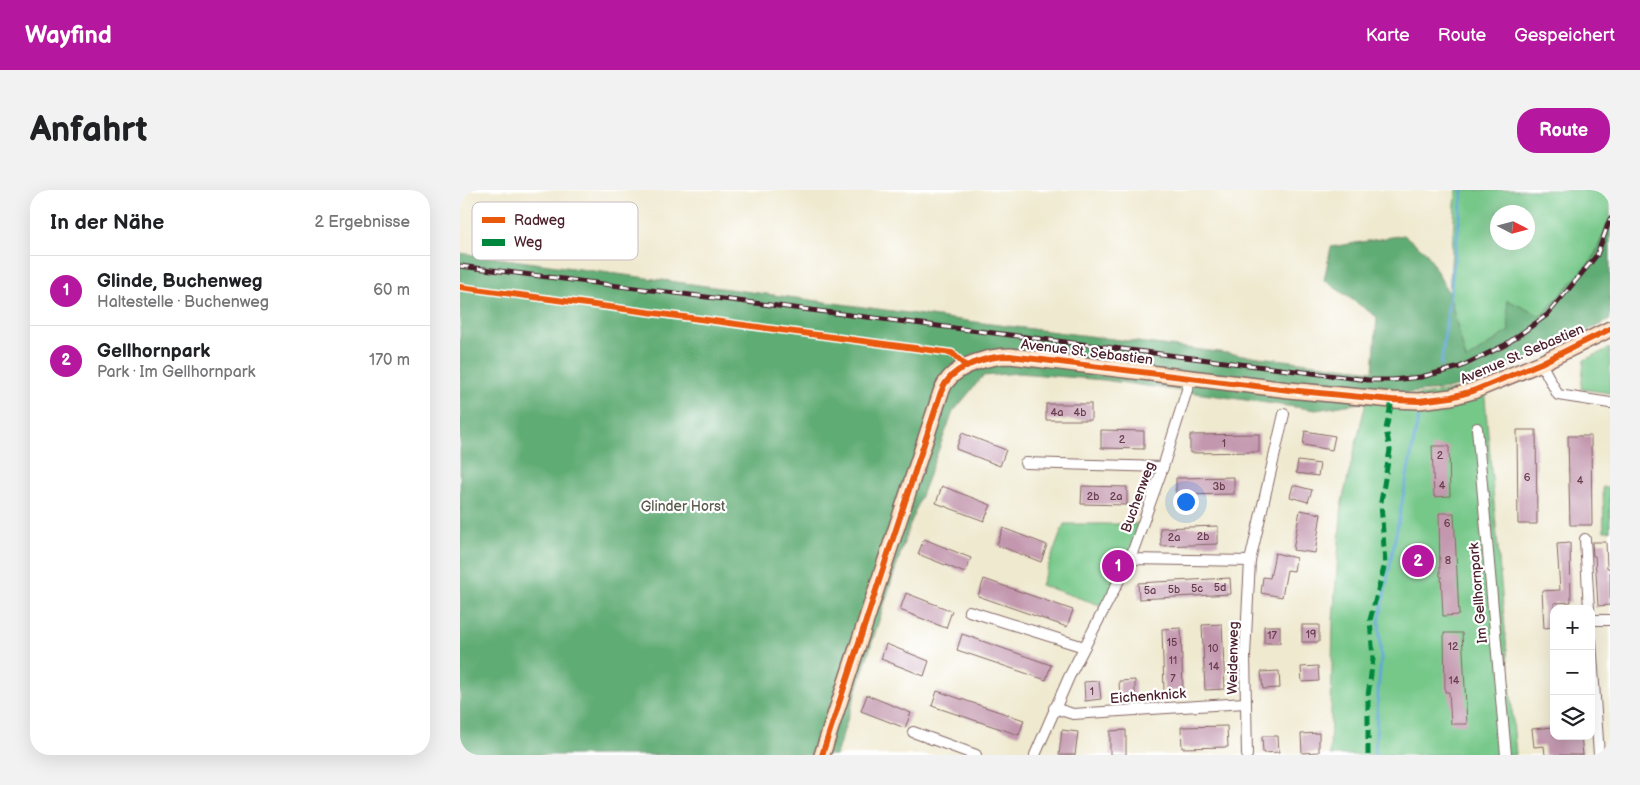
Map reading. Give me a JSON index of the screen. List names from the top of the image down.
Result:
{
  "streets": {
    "main road": ["Avenue St. Sebastien"],
    "street": [
      "Buchenweg",
      "Im Gellhornpark",
      "Weidenweg",
      "Eichenknick"
    ]
  },
  "crossings": [
    ["Avenue St. Sebastien", "Buchenweg"],
    ["Buchenweg", "Eichenknick"],
    ["Weidenweg", "Eichenknick"]
  ],
  "parks": ["Glinder Horst"],
  "house_numbers": [
    "4a",
    "4b",
    "2",
    "1",
    "2",
    "6",
    "4",
    "4",
    "3b",
    "2b",
    "2a",
    "6",
    "2b",
    "2a",
    "8",
    "5d",
    "5c",
    "5b",
    "5a",
    "19",
    "17",
    "15",
    "12",
    "10",
    "11",
    "14",
    "7",
    "14",
    "1"
  ],
  "legend": ["Radweg", "Weg"],
  "north": "right",
  "page": {
    "header": "Wayfind",
    "nav": ["Karte", "Route", "Gespeichert"],
    "buttons": "Route",
    "title": "Anfahrt",
    "heading": ["In der Nähe", "2 Ergebnisse"],
    "list": [
      {
        "mark": "1",
        "name": "Glinde, Buchenweg",
        "note": "Haltestelle · Buchenweg",
        "value": "60 m"
      },
      {
        "mark": "2",
        "name": "Gellhornpark",
        "note": "Park · Im Gellhornpark",
        "value": "170 m"
      }
    ],
    "pins": ["2", "1"],
    "map_buttons": ["+", "−"]
  }
}
